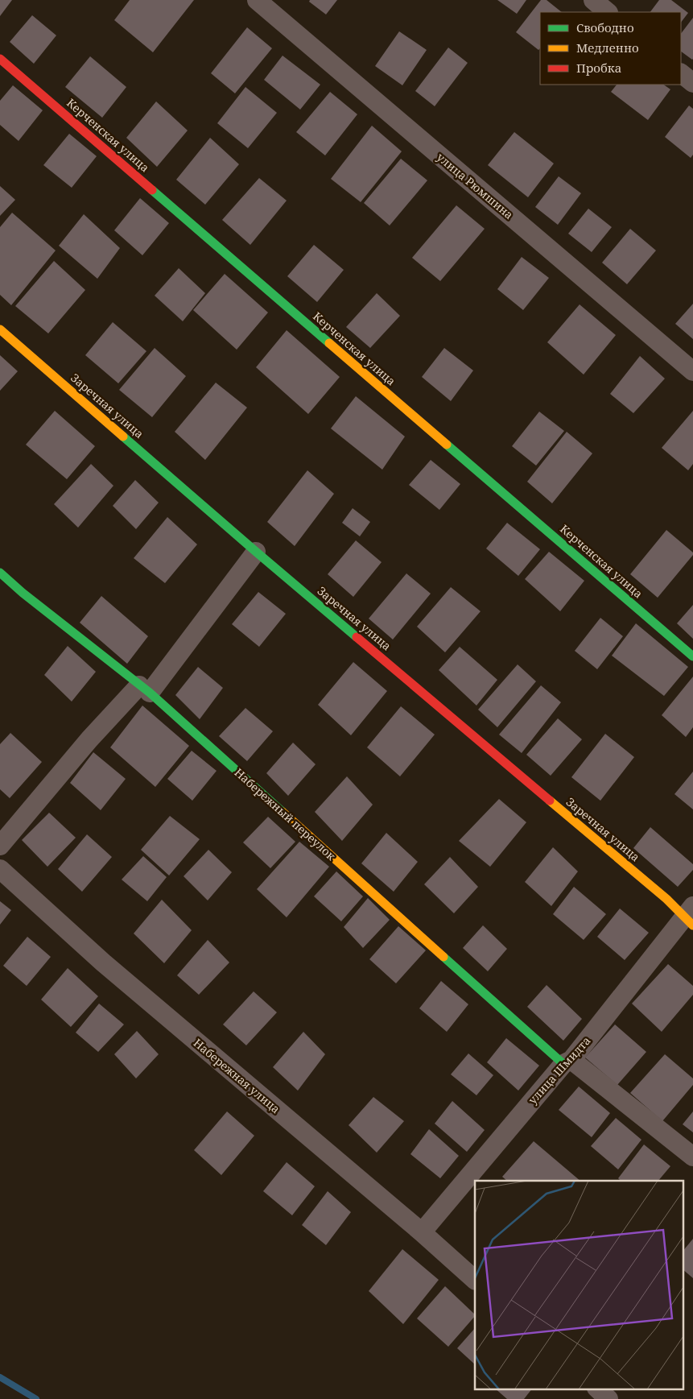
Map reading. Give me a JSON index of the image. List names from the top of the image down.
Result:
{
  "streets": {
    "street": [
      "Керченская улица",
      "улица Рюмшина",
      "Заречная улица",
      "Набережный переулок",
      "улица Шмидта",
      "Набережная улица"
    ]
  },
  "crossings": [
    ["Заречная улица", "улица Шмидта"],
    ["Набережный переулок", "улица Шмидта"],
    ["улица Шмидта", "Набережная улица"]
  ],
  "legend": ["Свободно", "Медленно", "Пробка"]
}
